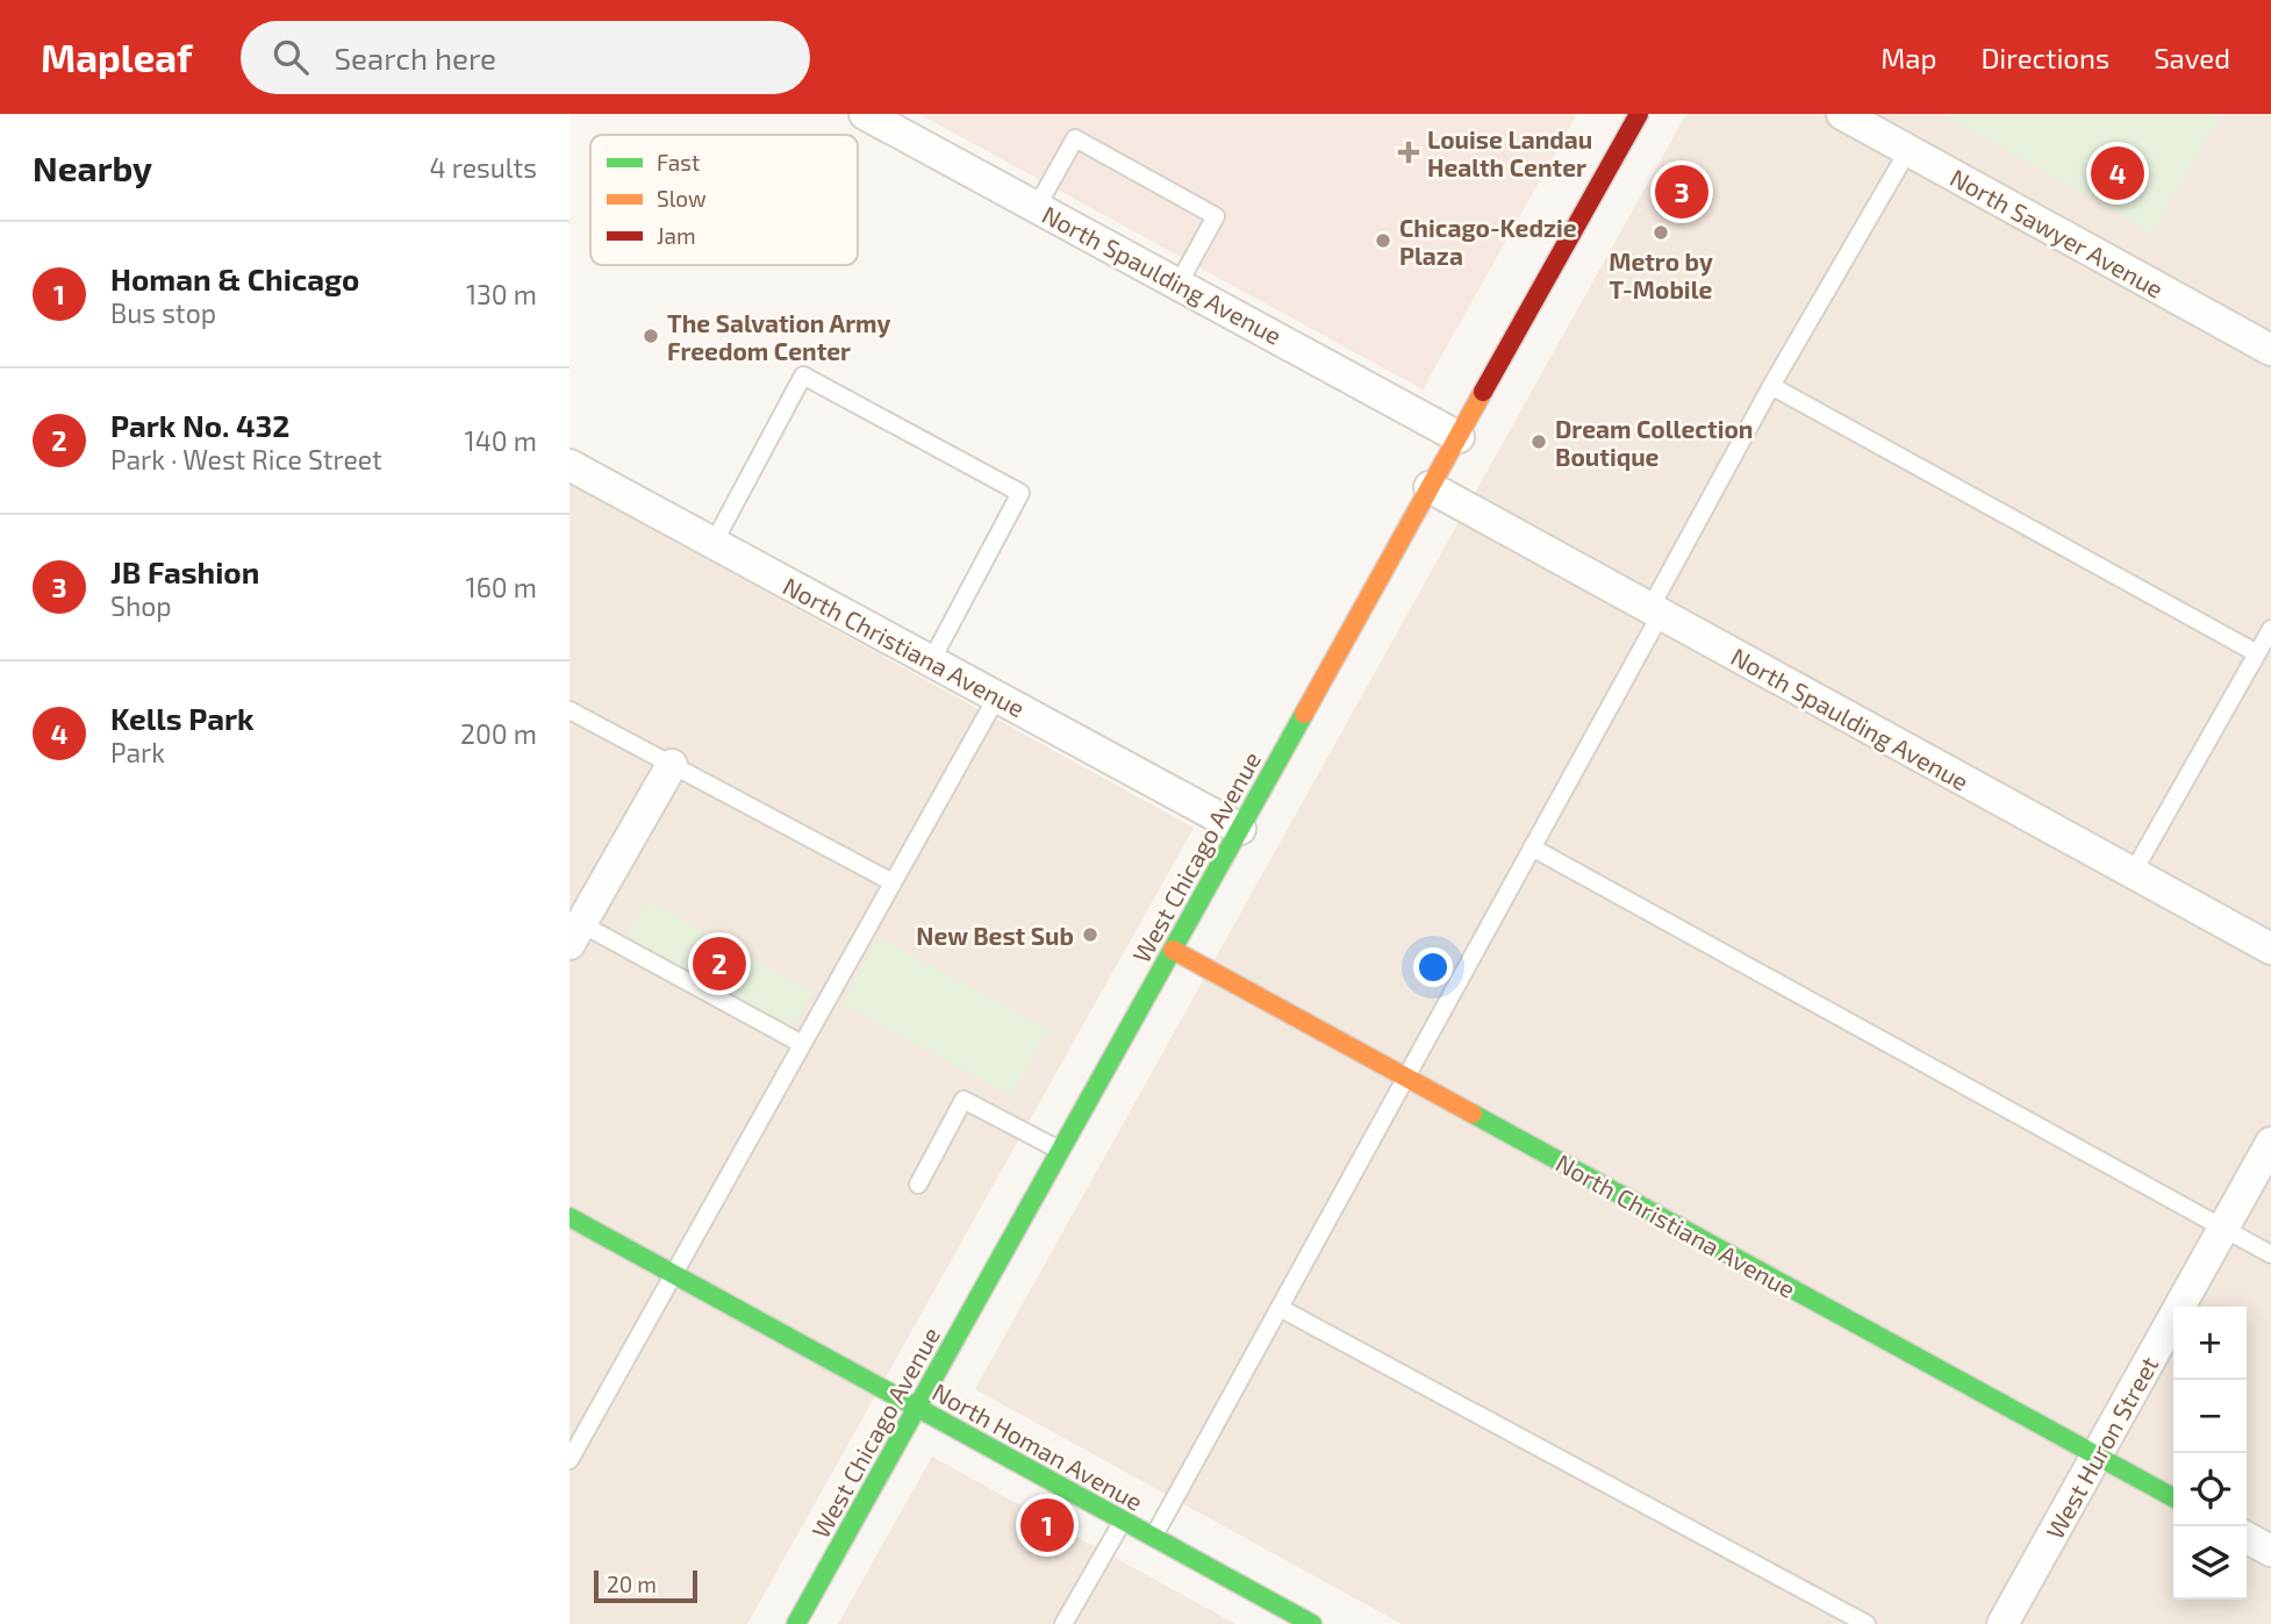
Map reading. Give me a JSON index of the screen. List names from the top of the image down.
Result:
{
  "streets": {
    "street": [
      "North Sawyer Avenue",
      "North Spaulding Avenue",
      "North Christiana Avenue",
      "West Chicago Avenue",
      "North Homan Avenue",
      "West Huron Street"
    ]
  },
  "crossings": [
    ["North Spaulding Avenue", "West Chicago Avenue"],
    ["North Christiana Avenue", "West Chicago Avenue"],
    ["North Christiana Avenue", "West Huron Street"],
    ["West Chicago Avenue", "North Homan Avenue"]
  ],
  "places": {
    "health": ["Louise Landau Health Center"],
    "other": [
      "Metro by T-Mobile",
      "Chicago-Kedzie Plaza",
      "The Salvation Army Freedom Center",
      "Dream Collection Boutique",
      "New Best Sub"
    ]
  },
  "legend": ["Fast", "Slow", "Jam"],
  "scale_bar": "20 m",
  "page": {
    "header": "Mapleaf",
    "search": "Search here",
    "nav": ["Map", "Directions", "Saved"],
    "heading": ["Nearby", "4 results"],
    "pins": [
      "4",
      "3",
      "2",
      "1"
    ],
    "list": [
      {
        "mark": "1",
        "name": "Homan & Chicago",
        "note": "Bus stop",
        "value": "130 m"
      },
      {
        "mark": "2",
        "name": "Park No. 432",
        "note": "Park · West Rice Street",
        "value": "140 m"
      },
      {
        "mark": "3",
        "name": "JB Fashion",
        "note": "Shop",
        "value": "160 m"
      },
      {
        "mark": "4",
        "name": "Kells Park",
        "note": "Park",
        "value": "200 m"
      }
    ],
    "map_buttons": ["+", "−"],
    "scale": "20 m"
  }
}
